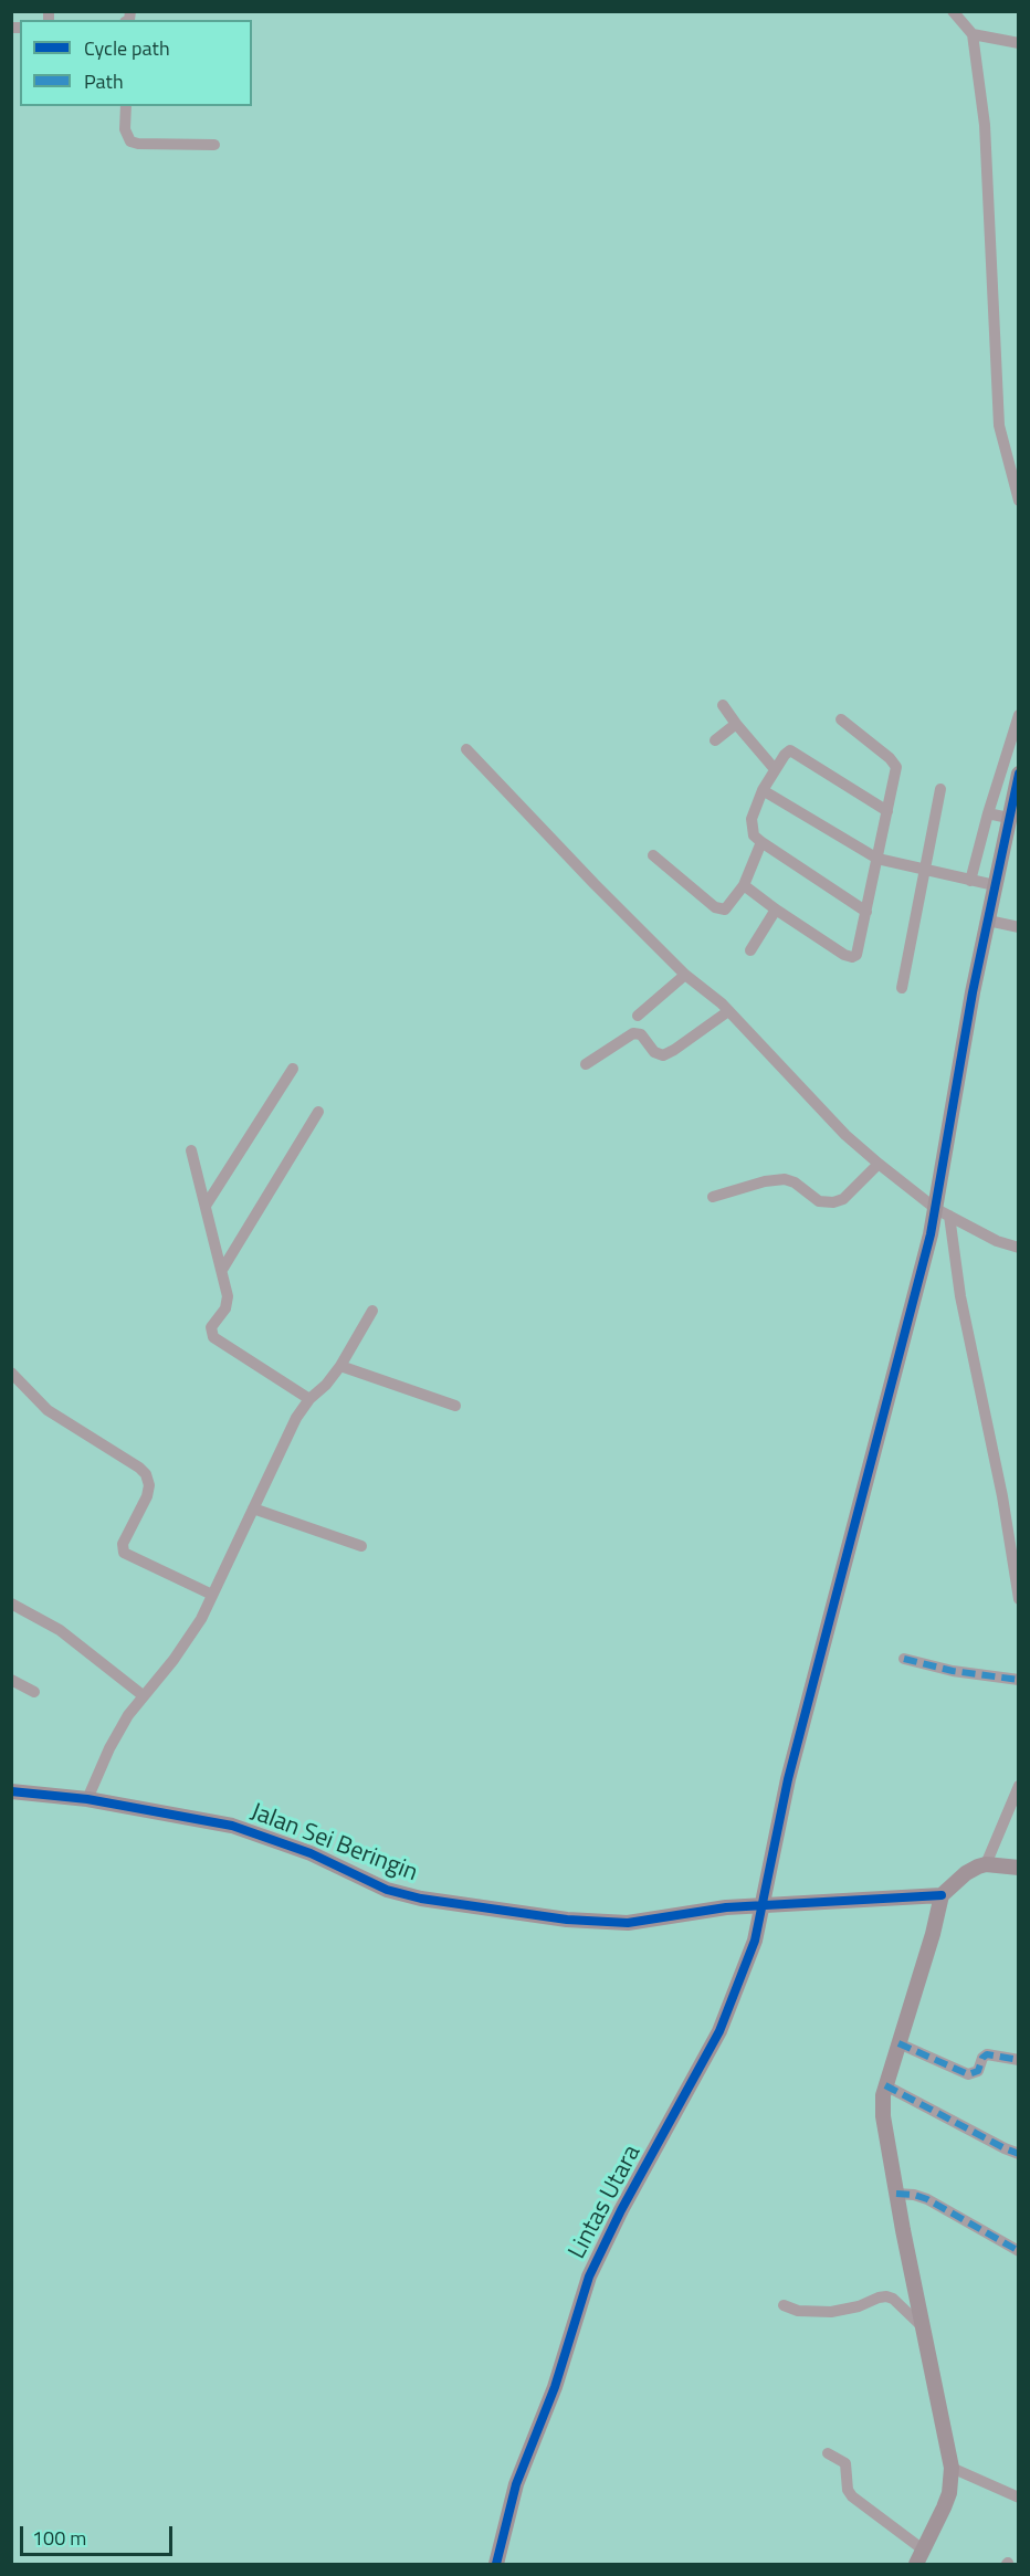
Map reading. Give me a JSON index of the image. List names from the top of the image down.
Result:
{
  "streets": {
    "street": ["Jalan Sei Beringin", "Lintas Utara"]
  },
  "crossings": [
    ["Jalan Sei Beringin", "Lintas Utara"]
  ],
  "legend": ["Cycle path", "Path"],
  "scale_bar": "100 m"
}
